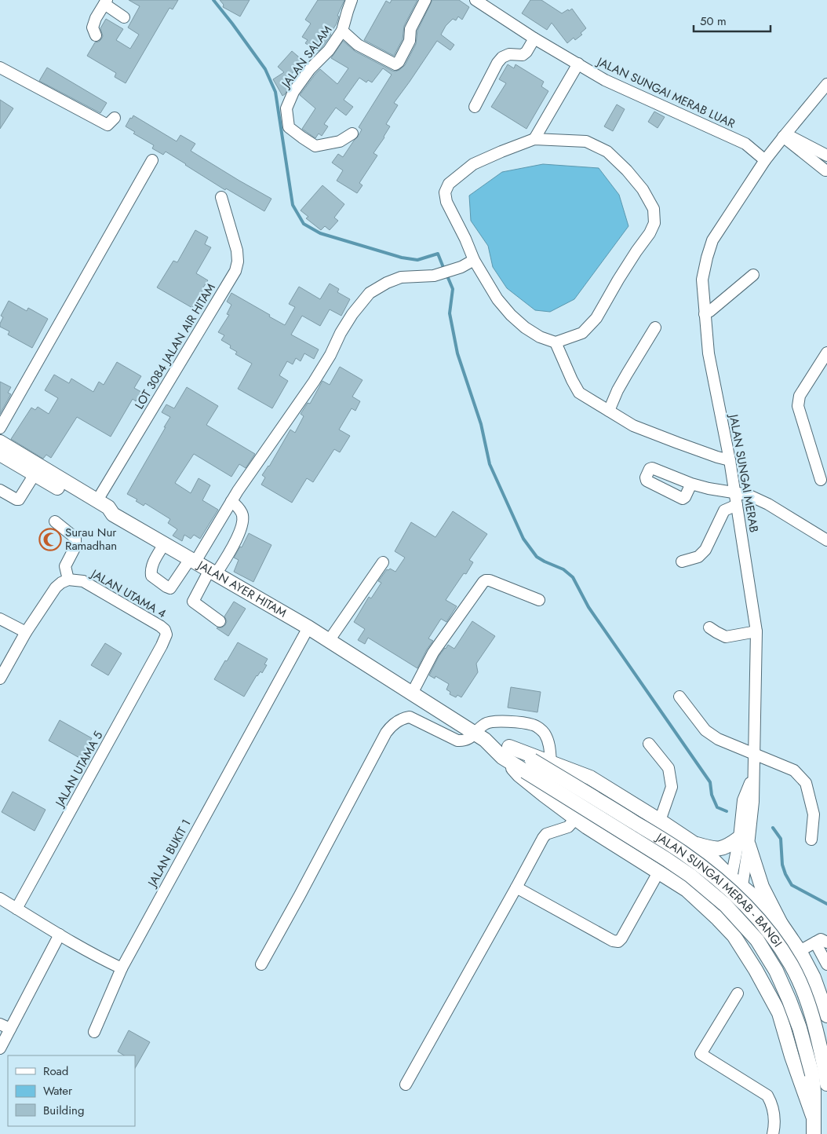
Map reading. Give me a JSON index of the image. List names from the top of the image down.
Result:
{
  "streets": {
    "main road": ["JALAN AYER HITAM", "JALAN SUNGAI MERAB - BANGI"],
    "street": [
      "JALAN SALAM",
      "JALAN SUNGAI MERAB LUAR",
      "LOT 3084 JALAN AIR HITAM",
      "JALAN SUNGAI MERAB",
      "JALAN UTAMA 4",
      "JALAN UTAMA 5",
      "JALAN BUKIT 1"
    ]
  },
  "crossings": [
    ["JALAN SUNGAI MERAB LUAR", "JALAN SUNGAI MERAB"],
    ["LOT 3084 JALAN AIR HITAM", "JALAN AYER HITAM"],
    ["JALAN AYER HITAM", "JALAN BUKIT 1"],
    ["JALAN AYER HITAM", "JALAN SUNGAI MERAB - BANGI"],
    ["JALAN UTAMA 4", "JALAN UTAMA 5"]
  ],
  "places": {
    "mosque": ["Surau Nur Ramadhan"]
  },
  "legend": ["Road", "Water", "Building"],
  "scale_bar": "50 m"
}
